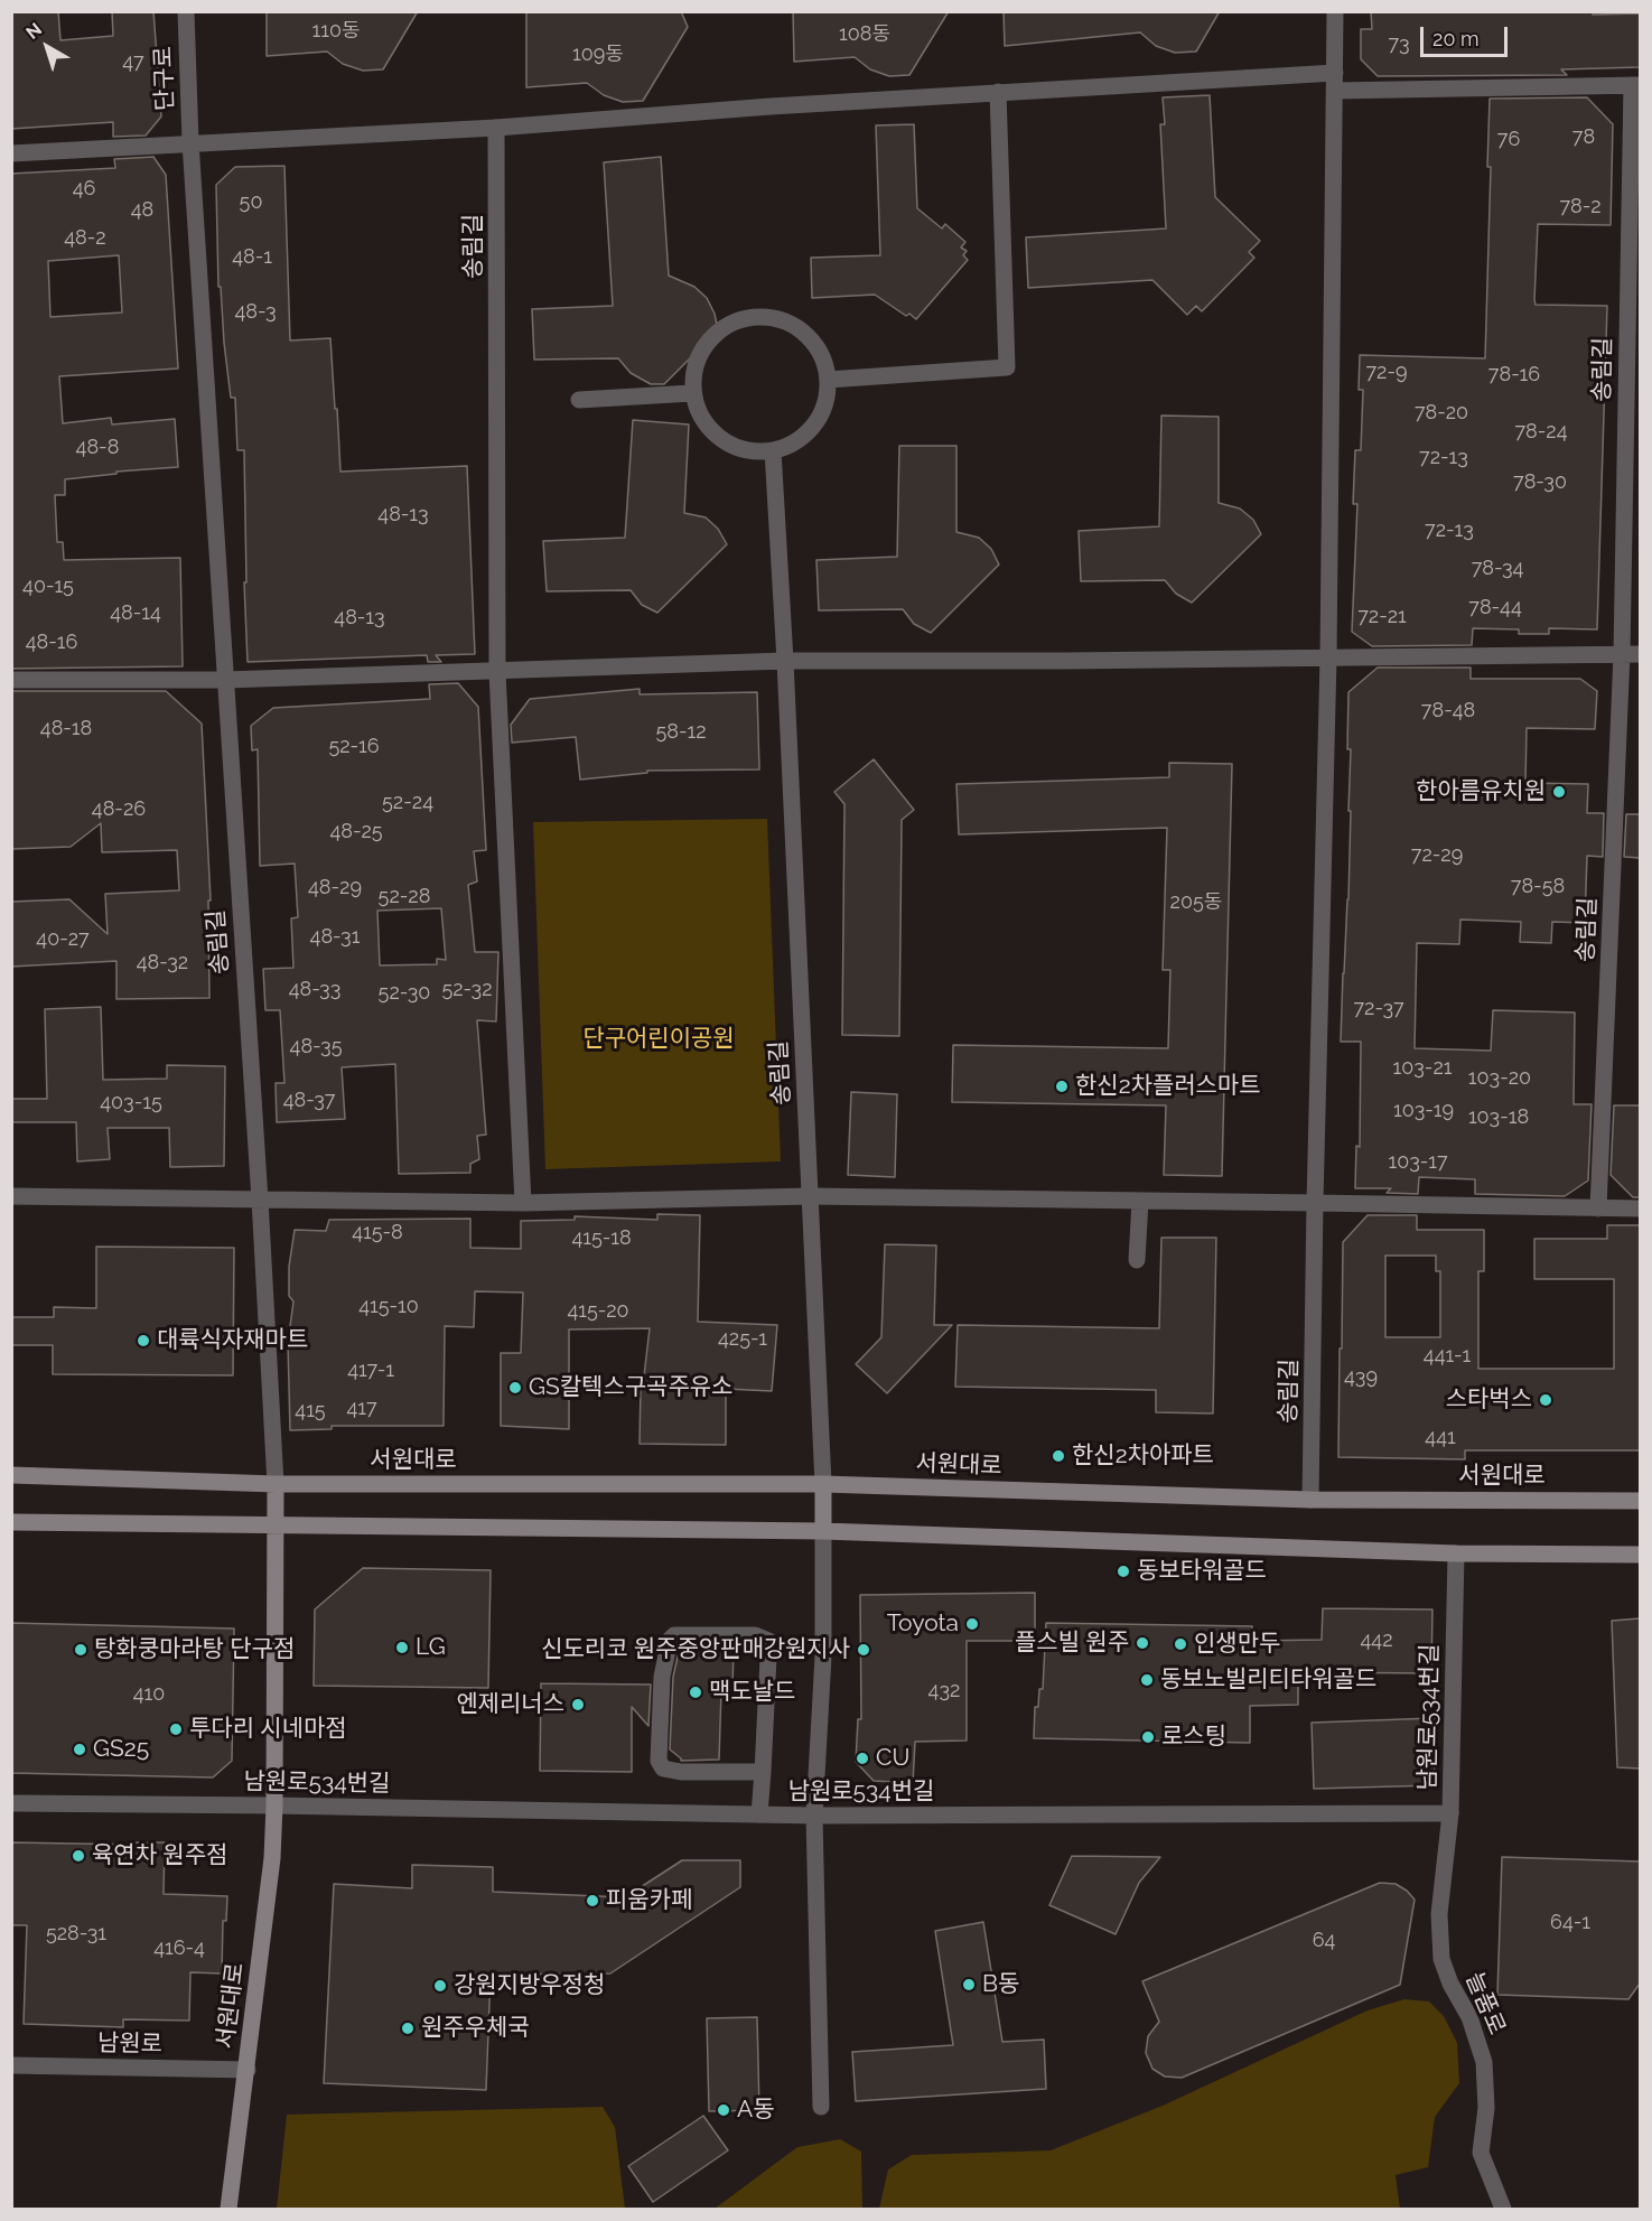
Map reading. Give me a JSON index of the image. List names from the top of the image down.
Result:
{
  "streets": {
    "street": [
      "단구로",
      "송림길",
      "서원대로",
      "남원로534번길",
      "늘품로",
      "남원로"
    ]
  },
  "crossings": [
    ["단구로", "송림길"],
    ["송림길", "서원대로"],
    ["서원대로", "남원로534번길"],
    ["서원대로", "남원로"],
    ["남원로534번길", "늘품로"]
  ],
  "parks": ["단구어린이공원"],
  "places": [
    "한아름유치원",
    "한신2차플러스마트",
    "대륙식자재마트",
    "GS칼텍스구곡주유소",
    "스타벅스",
    "한신2차아파트",
    "동보타워골드",
    "Toyota",
    "플스빌 원주",
    "인생만두",
    "LG",
    "탕화쿵마라탕 단구점",
    "신도리코 원주중앙판매강원지사",
    "동보노빌리티타워골드",
    "맥도날드",
    "엔제리너스",
    "투다리 시네마점",
    "로스팅",
    "GS25",
    "CU",
    "육연차 원주점",
    "피움카페",
    "B동",
    "강원지방우정청",
    "원주우체국",
    "A동"
  ],
  "house_numbers": [
    "110동",
    "108동",
    "73",
    "109동",
    "47",
    "78",
    "76",
    "46",
    "50",
    "78-2",
    "48",
    "48-2",
    "48-1",
    "48-3",
    "72-9",
    "78-16",
    "78-20",
    "78-24",
    "48-8",
    "72-13",
    "78-30",
    "48-13",
    "72-13",
    "78-34",
    "40-15",
    "78-44",
    "48-14",
    "72-21",
    "48-13",
    "48-16",
    "78-48",
    "48-18",
    "58-12",
    "52-16",
    "52-24",
    "48-26",
    "48-25",
    "72-29",
    "78-58",
    "48-29",
    "52-28",
    "205동",
    "48-31",
    "40-27",
    "48-32",
    "48-33",
    "52-32",
    "52-30",
    "72-37",
    "48-35",
    "103-21",
    "103-20",
    "48-37",
    "403-15",
    "103-19",
    "103-18",
    "103-17",
    "415-8",
    "415-18",
    "415-10",
    "415-20",
    "425-1",
    "441-1",
    "417-1",
    "439",
    "417",
    "415",
    "441",
    "442",
    "432",
    "410",
    "64-1",
    "528-31",
    "64",
    "416-4"
  ],
  "scale_bar": "20 m",
  "north": "top left"
}
